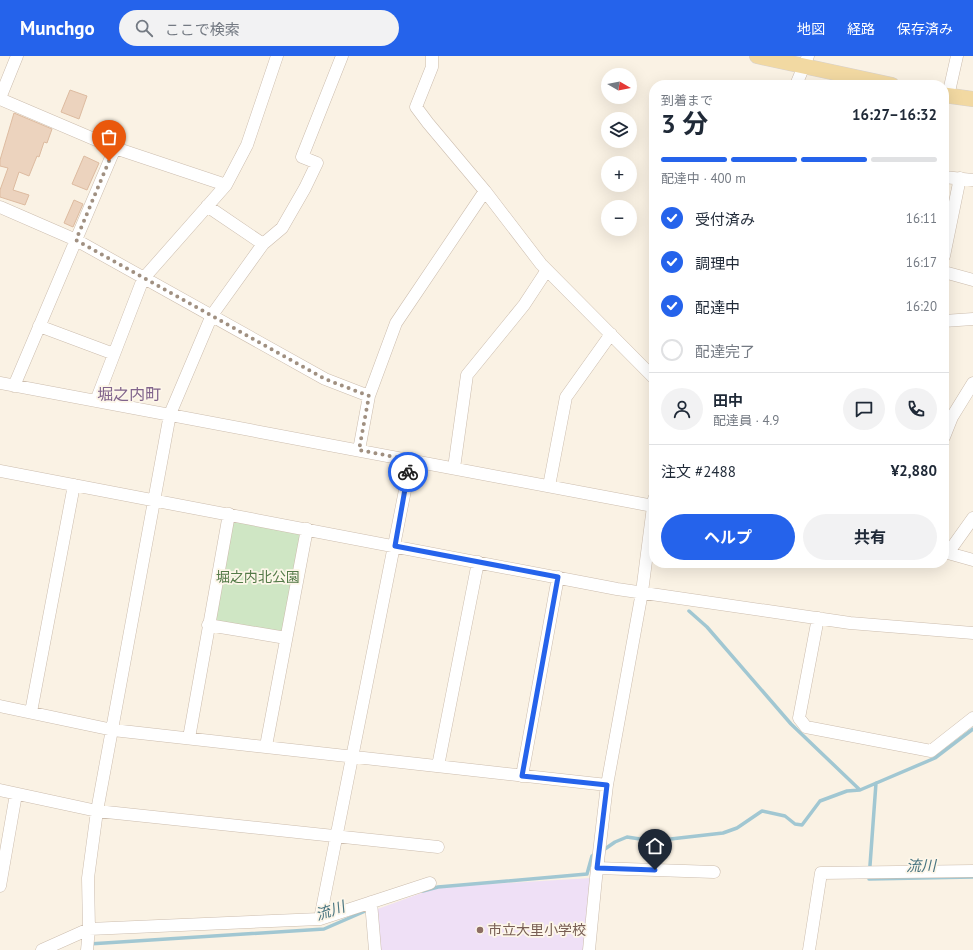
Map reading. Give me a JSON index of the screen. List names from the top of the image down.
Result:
{
  "districts": ["堀之内町"],
  "water": ["流川"],
  "parks": ["堀之内北公園"],
  "places": ["市立大里小学校"],
  "north": "right",
  "page": {
    "header": "Munchgo",
    "search": "ここで検索",
    "nav": ["地図", "経路", "保存済み"],
    "map_buttons": ["+", "−"],
    "heading": ["3 分", "到着まで", "16:27–16:32"],
    "panel": [
      "田中",
      "配達員 · 4.9",
      "注文 #2488",
      "¥2,880"
    ],
    "bar": "配達中 · 400 m",
    "list": [
      ["受付済み", "16:11"],
      ["調理中", "16:17"],
      ["配達中", "16:20"],
      "配達完了"
    ],
    "buttons": ["ヘルプ", "共有"]
  }
}
